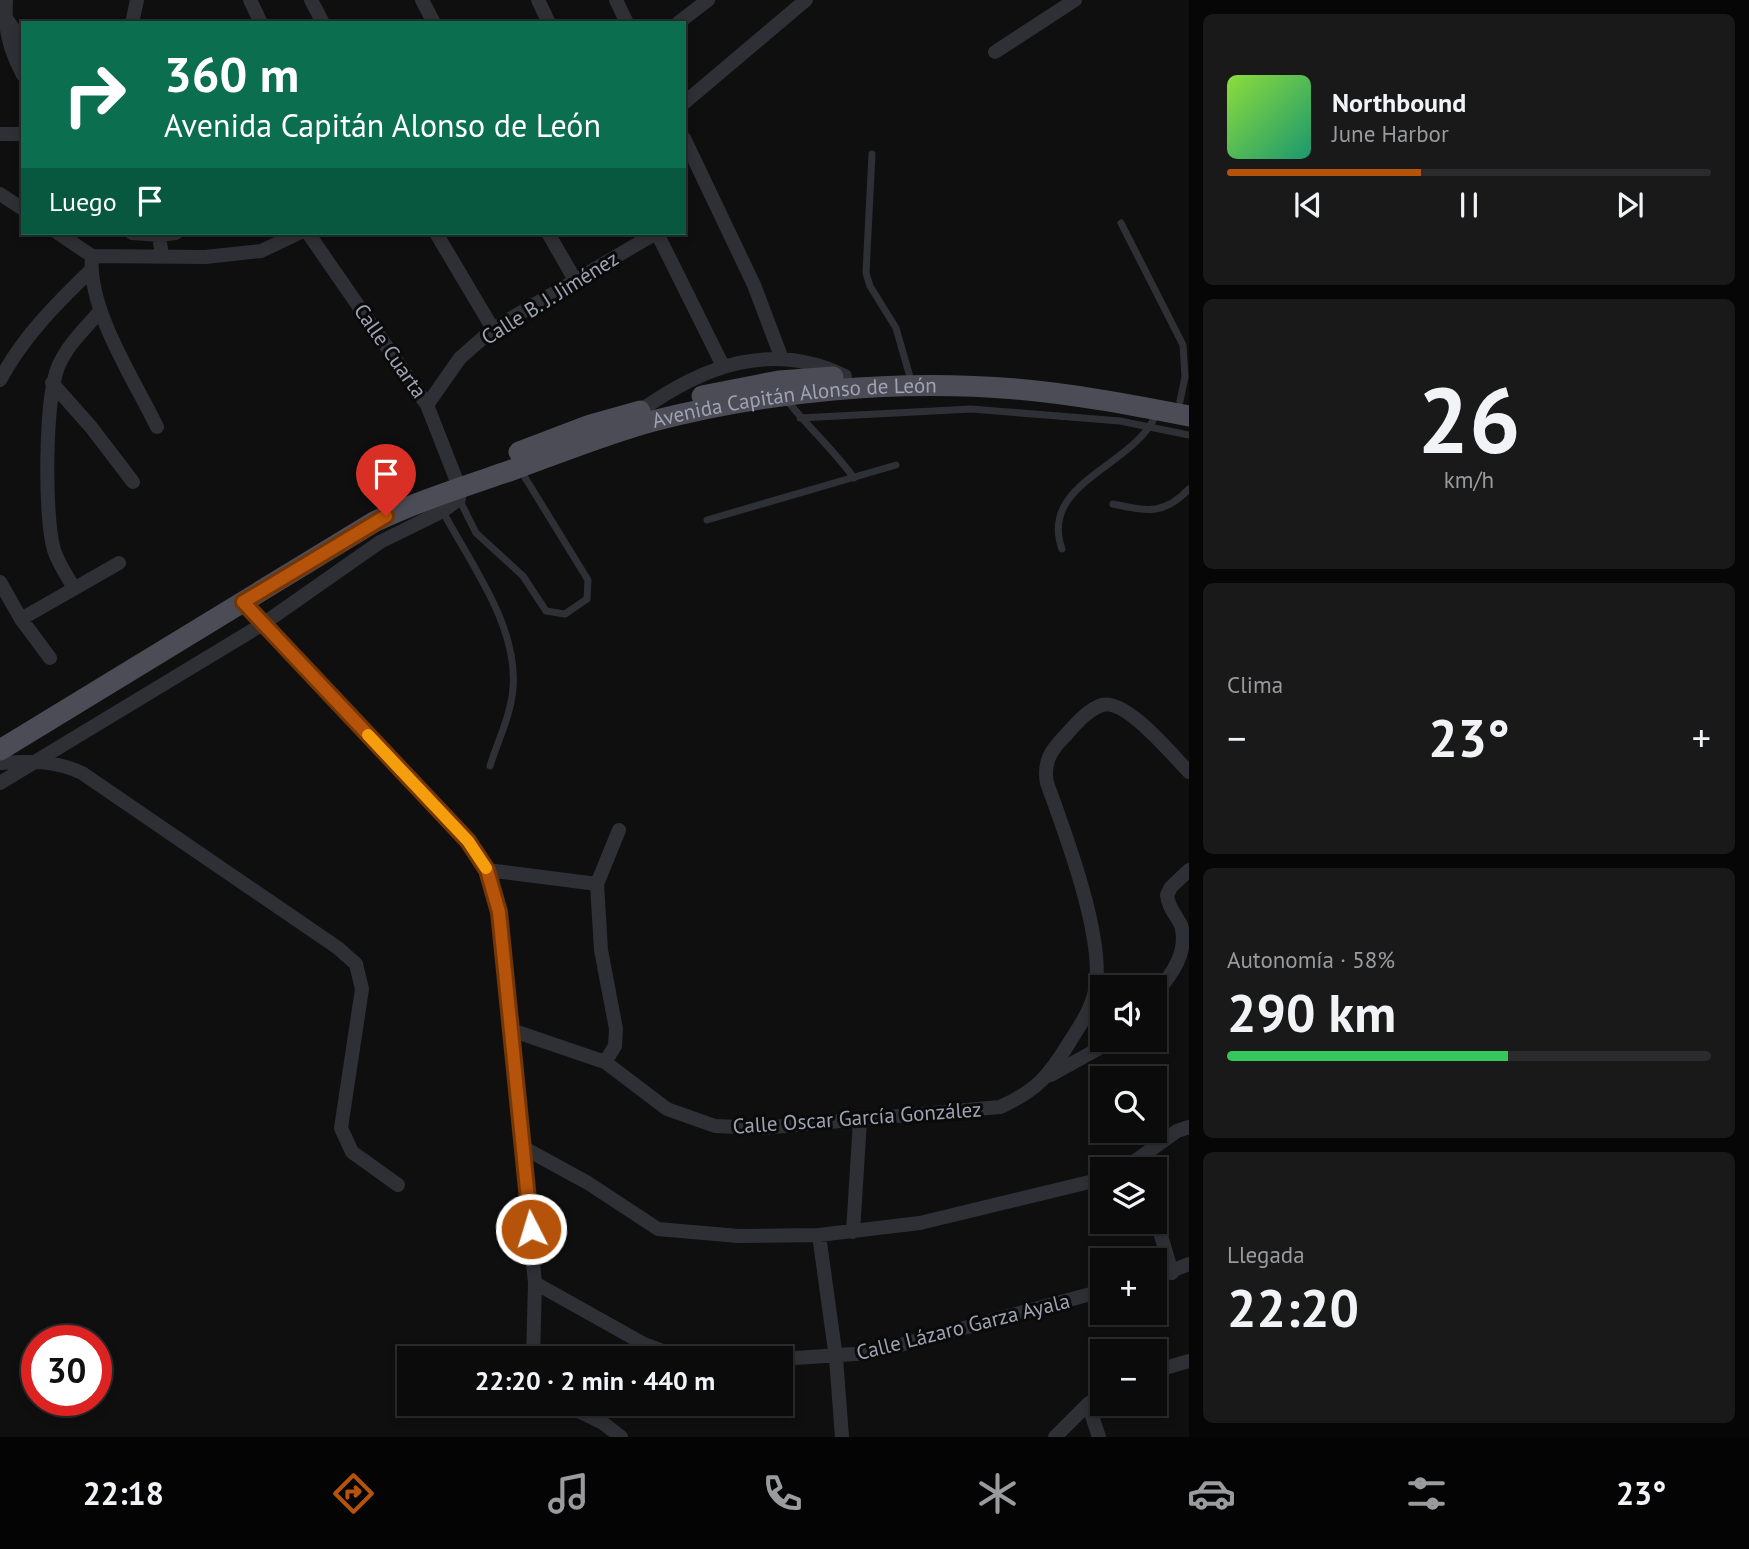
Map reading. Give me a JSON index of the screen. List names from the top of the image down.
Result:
{
  "streets": {
    "main road": ["Avenida Capitán Alonso de León"],
    "street": [
      "Calle B. J. Jiménez",
      "Calle Cuarta",
      "Calle Oscar García González",
      "Calle Lázaro Garza Ayala"
    ]
  },
  "crossings": [
    ["Calle B. J. Jiménez", "Calle Cuarta"],
    ["Calle Cuarta", "Avenida Capitán Alonso de León"]
  ],
  "page": {
    "turn": ["360 m", "Avenida Capitán Alonso de León"],
    "song": ["Northbound", "June Harbor"],
    "then": "Luego",
    "tile": [
      ["26", "km/h"],
      "Clima",
      ["Autonomía · 58%", "290 km"],
      ["Llegada", "22:20"]
    ],
    "heat": ["−", "23°", "+"],
    "map_buttons": ["+", "−"],
    "limit": "30",
    "trip": "22:20 · 2 min · 440 m",
    "tabs": ["22:18", "23°"]
  }
}
